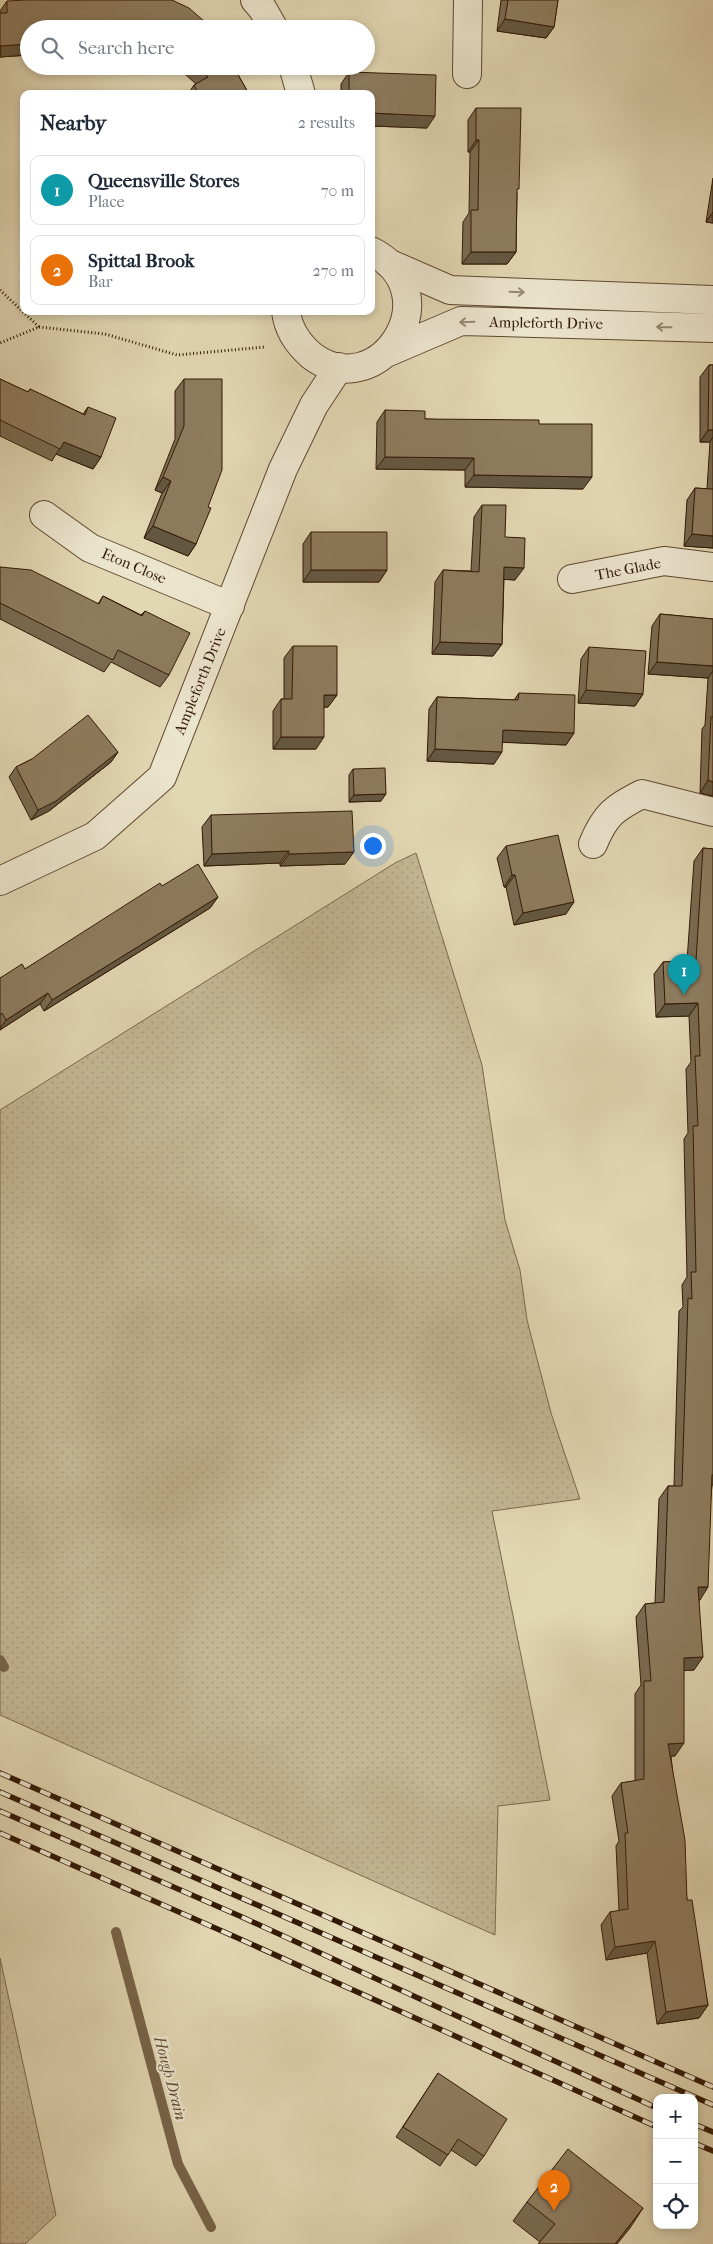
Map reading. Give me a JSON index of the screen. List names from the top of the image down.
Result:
{
  "streets": {
    "street": ["Ampleforth Drive", "Eton Close", "The Glade"]
  },
  "crossings": [
    ["Ampleforth Drive", "Eton Close"]
  ],
  "water": ["Hough Drain"],
  "page": {
    "search": "Search here",
    "heading": ["Nearby", "2 results"],
    "list": [
      {
        "mark": "1",
        "name": "Queensville Stores",
        "note": "Place",
        "value": "70 m"
      },
      {
        "mark": "2",
        "name": "Spittal Brook",
        "note": "Bar",
        "value": "270 m"
      }
    ],
    "pins": ["1", "2"],
    "map_buttons": ["+", "−"]
  }
}
